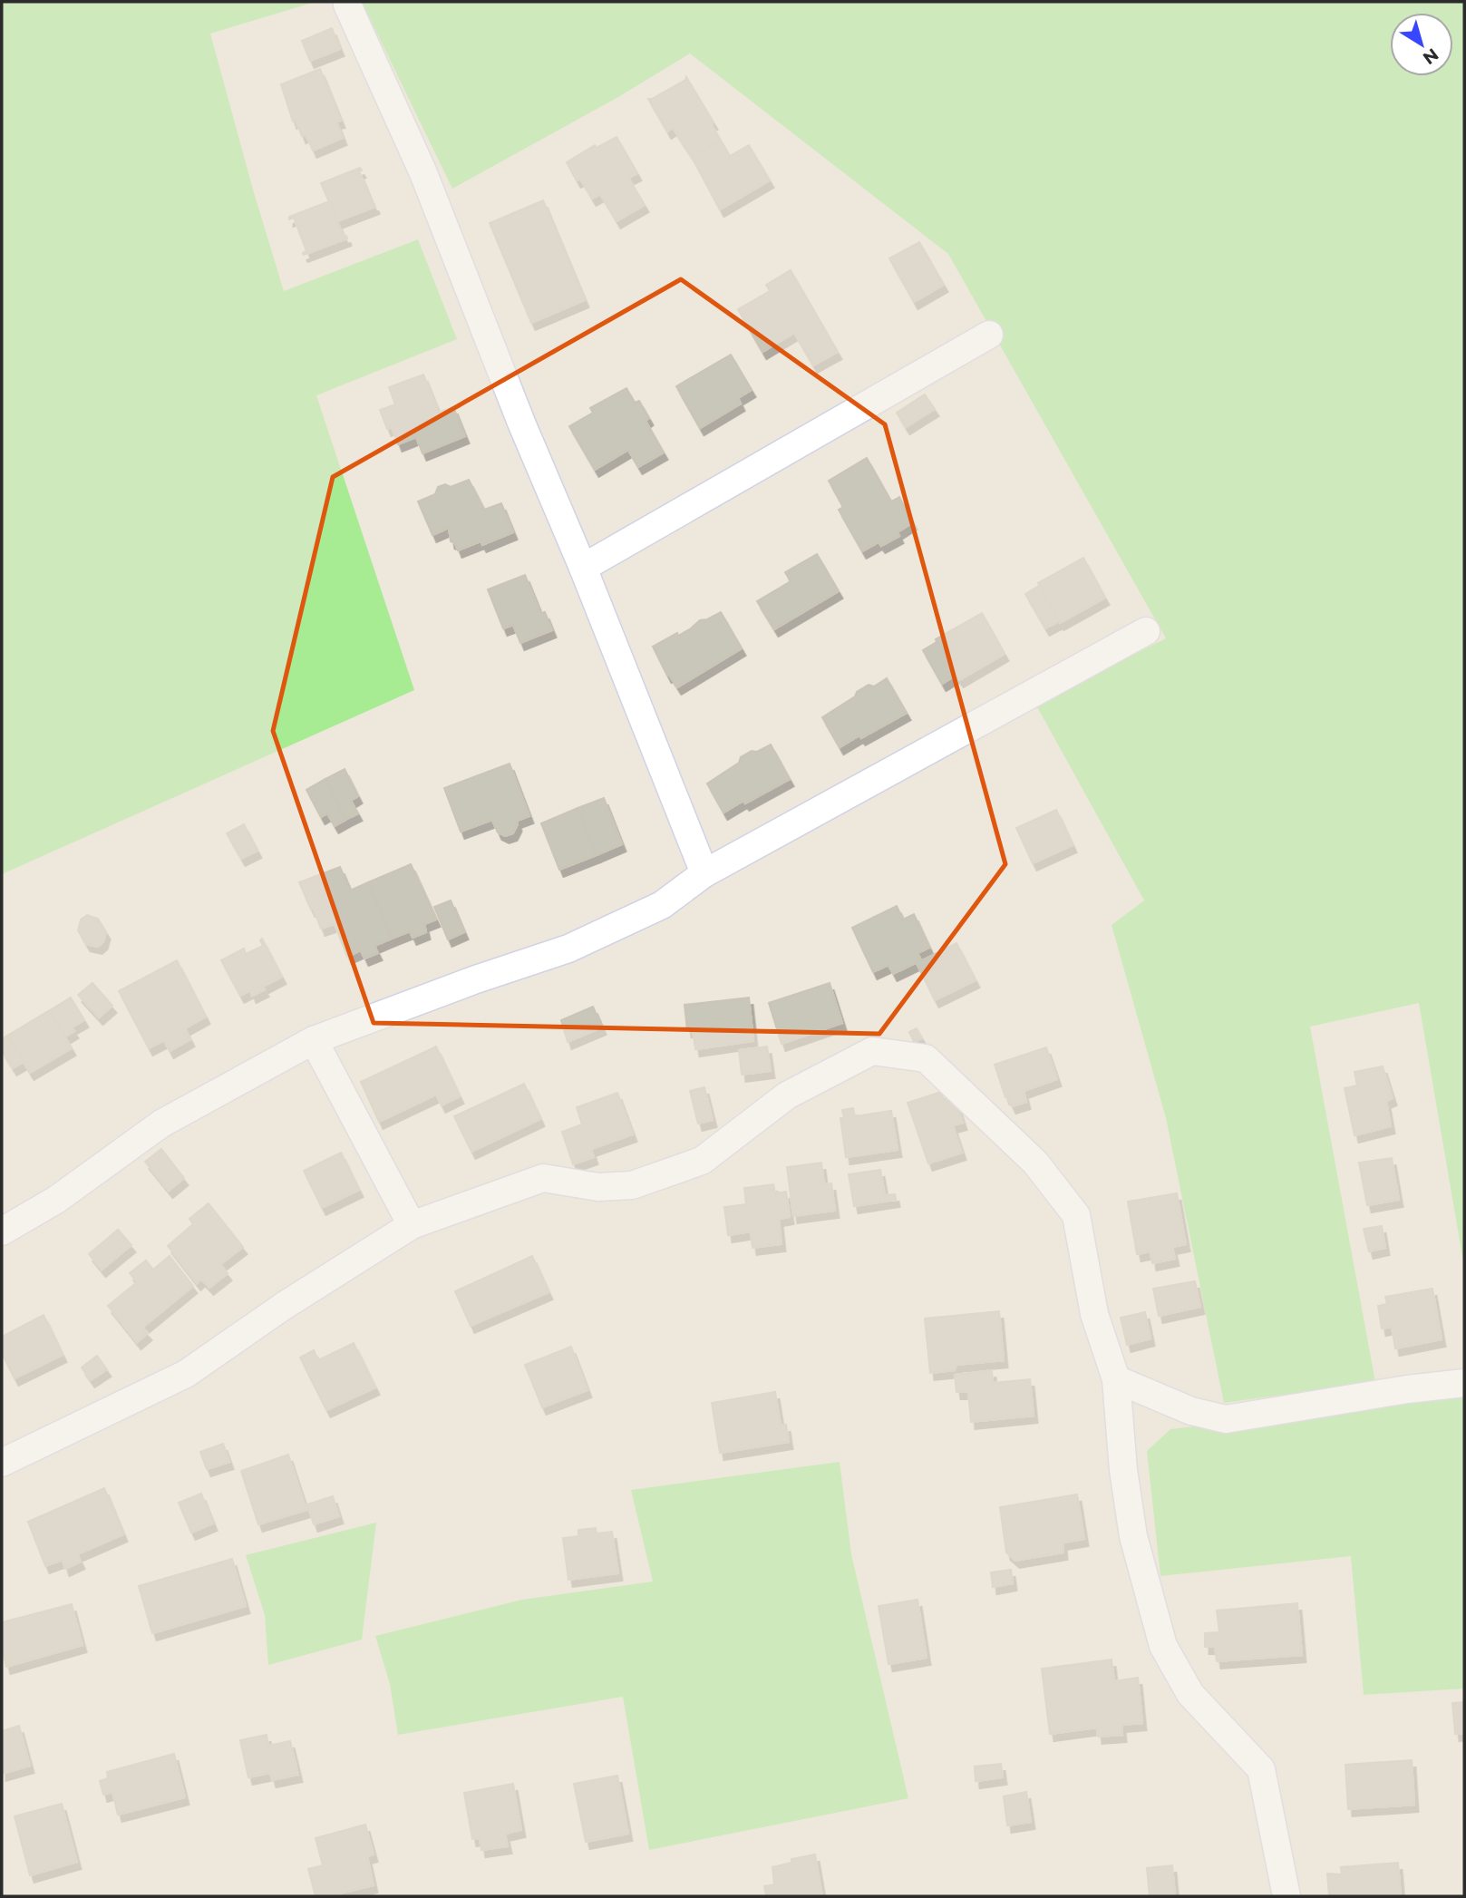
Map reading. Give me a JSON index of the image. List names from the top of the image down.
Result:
{
  "north": "bottom right"
}
